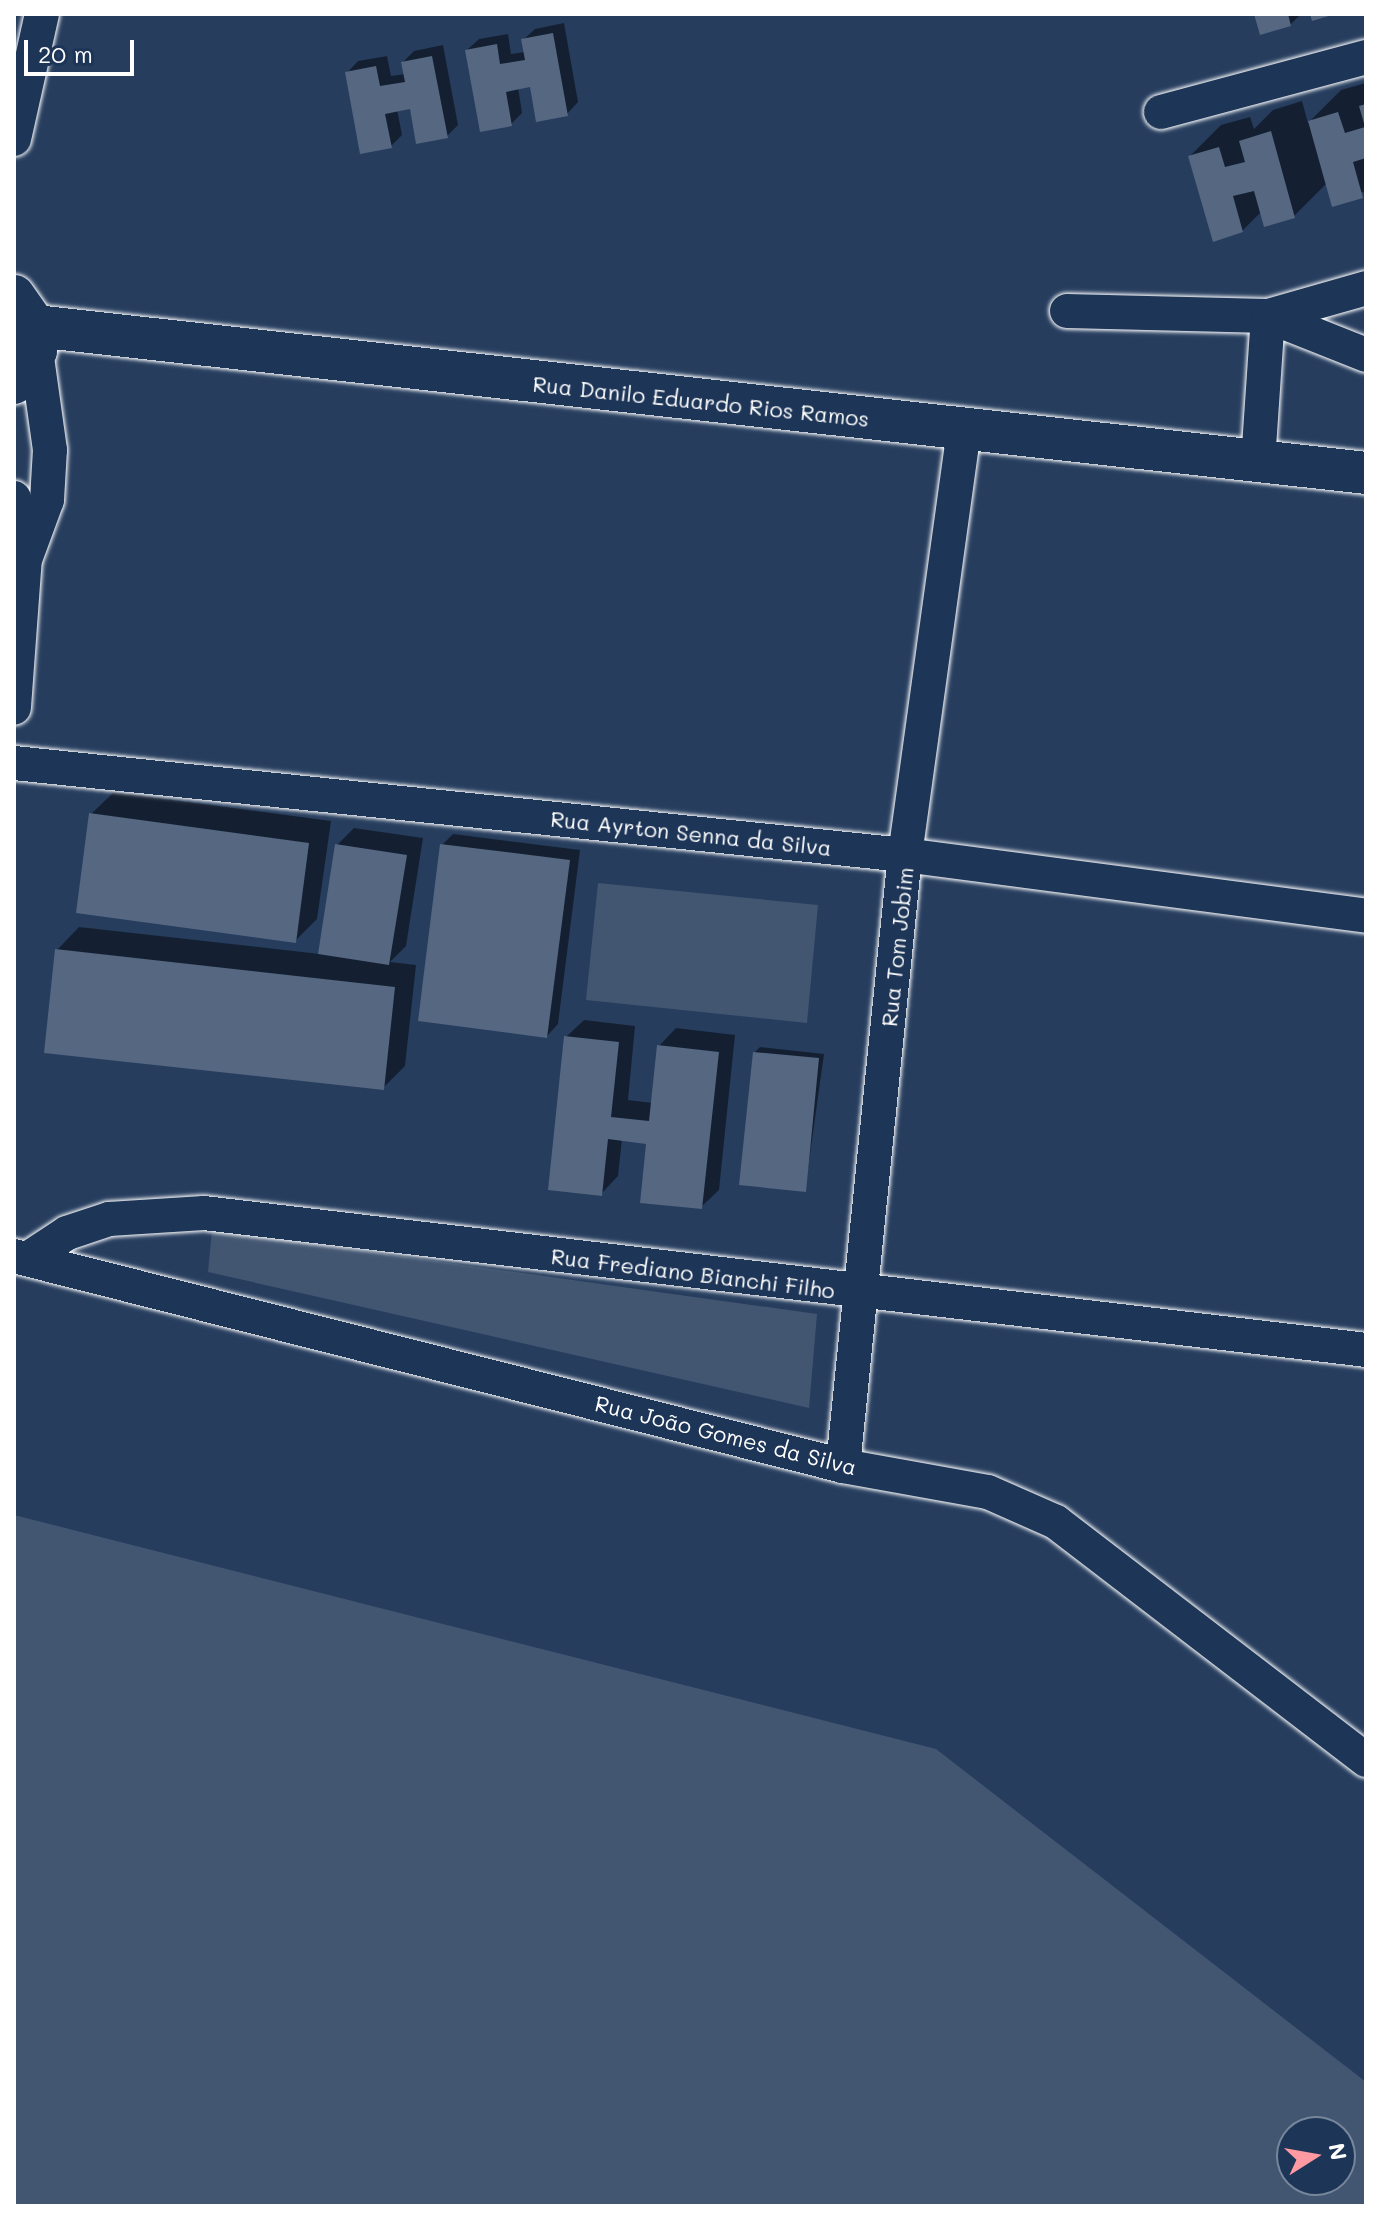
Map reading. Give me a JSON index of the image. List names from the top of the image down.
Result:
{
  "streets": {
    "street": [
      "Rua Danilo Eduardo Rios Ramos",
      "Rua Ayrton Senna da Silva",
      "Rua Tom Jobim",
      "Rua Frediano Bianchi Filho",
      "Rua João Gomes da Silva"
    ]
  },
  "crossings": [
    ["Rua Danilo Eduardo Rios Ramos", "Rua Tom Jobim"],
    ["Rua Ayrton Senna da Silva", "Rua Tom Jobim"],
    ["Rua Tom Jobim", "Rua Frediano Bianchi Filho"],
    ["Rua Tom Jobim", "Rua João Gomes da Silva"],
    ["Rua Frediano Bianchi Filho", "Rua João Gomes da Silva"]
  ],
  "scale_bar": "20 m",
  "north": "right"
}
